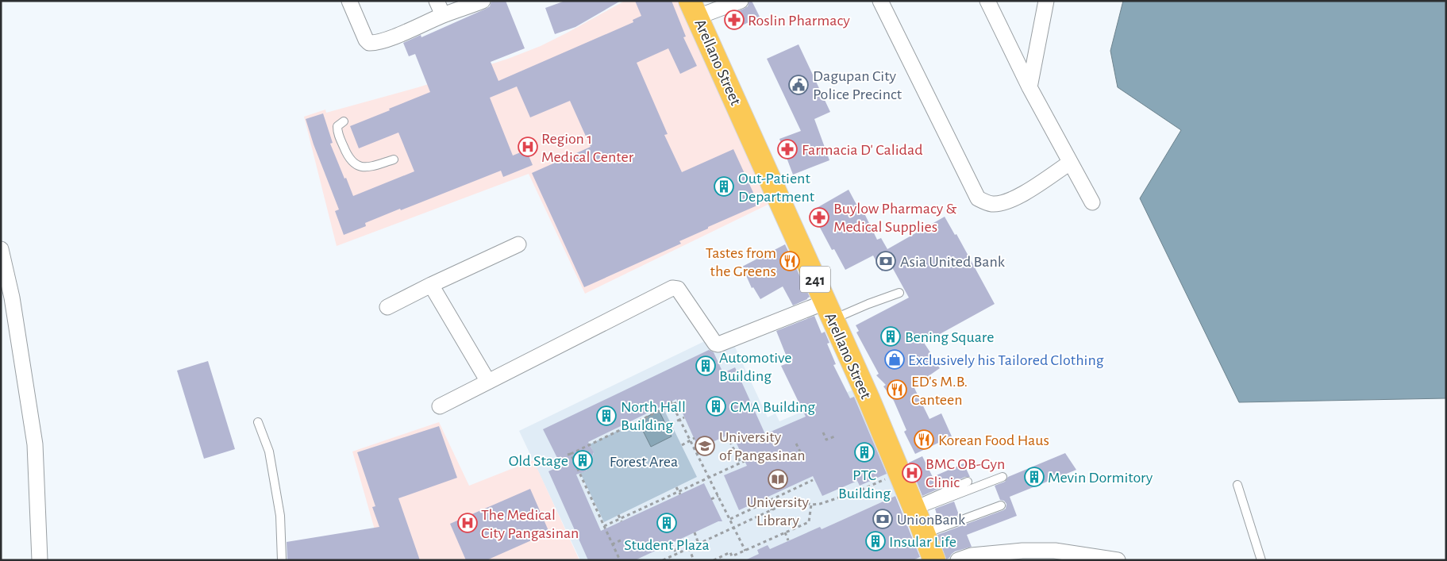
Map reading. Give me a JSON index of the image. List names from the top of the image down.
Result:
{
  "streets": {
    "highway": ["Arellano Street", "241"]
  },
  "parks": ["Forest Area"],
  "places": {
    "pharmacy": ["Roslin Pharmacy", "Farmacia D' Calidad", "Buylow Pharmacy & Medical Supplies"],
    "public building": ["Dagupan City Police Precinct"],
    "hospital": ["Region 1 Medical Center", "BMC OB-Gyn Clinic", "The Medical City Pangasinan"],
    "building": [
      "Out-Patient Department",
      "Bening Square",
      "Automotive Building",
      "CMA Building",
      "North Hall Building",
      "PTC Building",
      "Old Stage",
      "Mevin Dormitory",
      "Student Plaza",
      "Insular Life"
    ],
    "restaurant": ["Tastes from the Greens", "ED's M.B. Canteen", "Korean Food Haus"],
    "bank": ["Asia United Bank", "UnionBank"],
    "shop": ["Exclusively his Tailored Clothing"],
    "school or university": ["University of Pangasinan"],
    "library": ["University Library"]
  }
}
